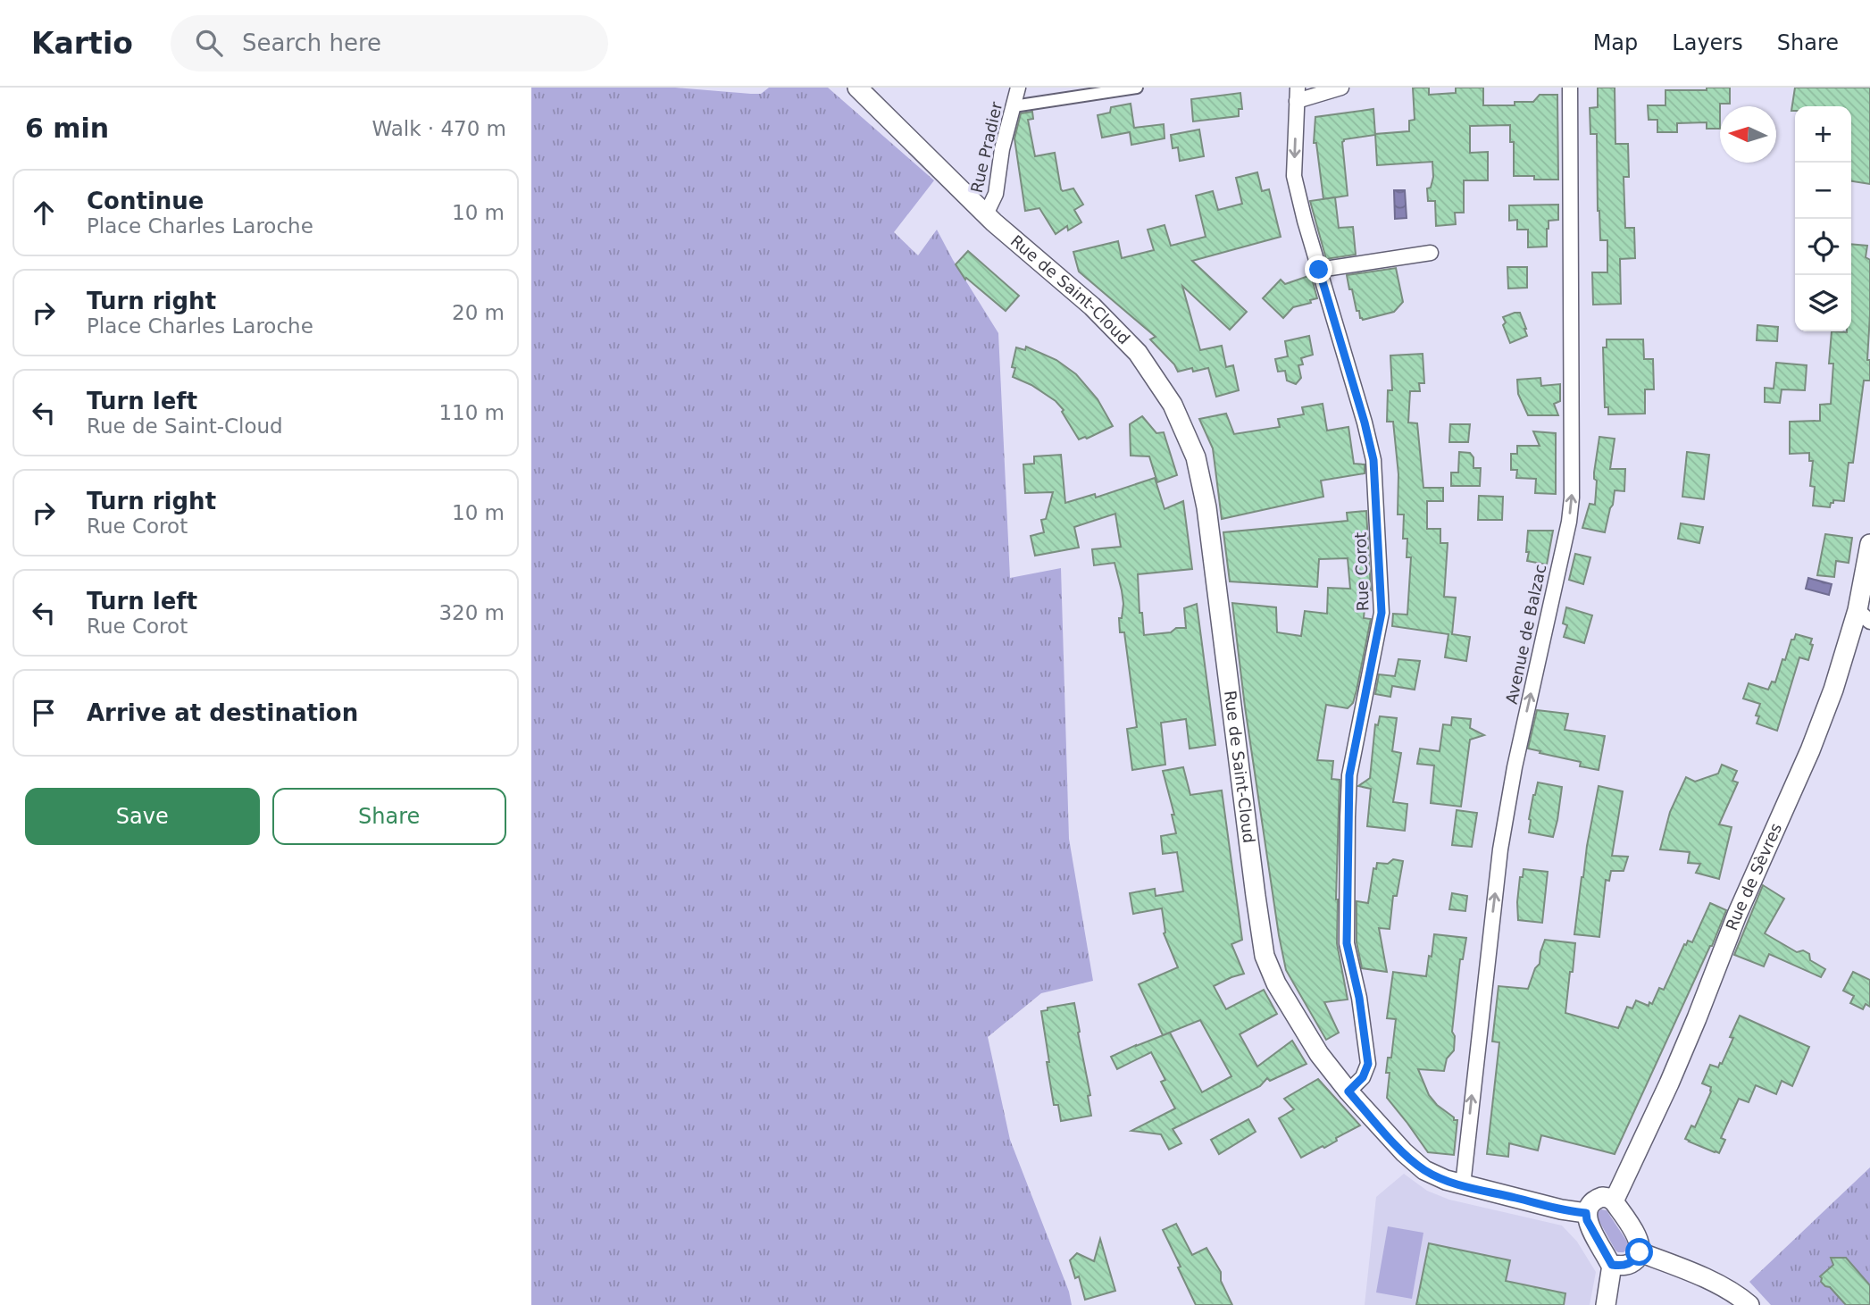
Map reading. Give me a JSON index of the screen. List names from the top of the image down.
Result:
{
  "streets": {
    "main road": ["Rue de Saint-Cloud", "Rue de Sèvres"],
    "street": ["Rue Pradier", "Rue Corot", "Avenue de Balzac"]
  },
  "crossings": [
    ["Rue Pradier", "Rue de Saint-Cloud"],
    ["Rue de Saint-Cloud", "Rue Corot"],
    ["Rue de Saint-Cloud", "Avenue de Balzac"]
  ],
  "one_way": ["Avenue de Balzac"],
  "north": "left",
  "page": {
    "header": "Kartio",
    "search": "Search here",
    "nav": ["Map", "Layers", "Share"],
    "heading": ["6 min", "Walk · 470 m"],
    "map_buttons": ["+", "−"],
    "list": [
      ["Continue", "Place Charles Laroche", "10 m"],
      ["Turn right", "Place Charles Laroche", "20 m"],
      ["Turn left", "Rue de Saint-Cloud", "110 m"],
      ["Turn right", "Rue Corot", "10 m"],
      ["Turn left", "Rue Corot", "320 m"],
      "Arrive at destination"
    ],
    "buttons": ["Save", "Share"]
  }
}
